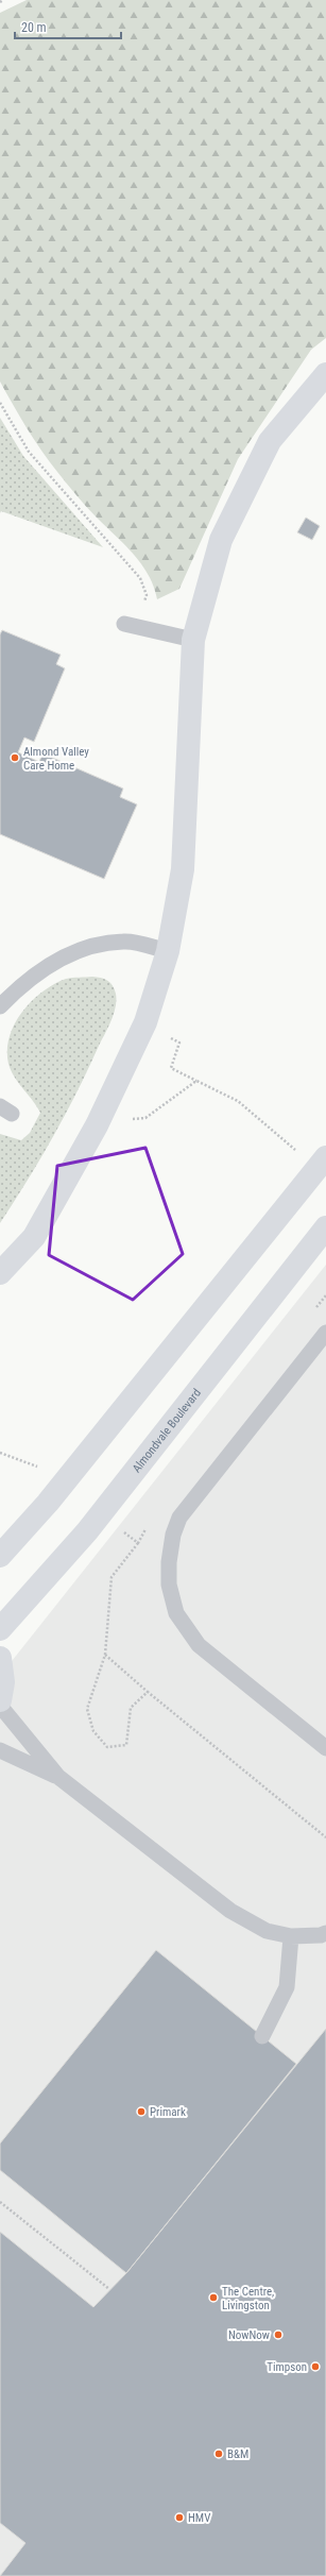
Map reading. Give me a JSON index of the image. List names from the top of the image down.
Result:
{
  "streets": {
    "street": ["Almondvale Boulevard"]
  },
  "places": [
    "Almond Valley Care Home",
    "Primark",
    "The Centre, Livingston",
    "NowNow",
    "Timpson",
    "B&M",
    "HMV"
  ],
  "scale_bar": "20 m"
}
